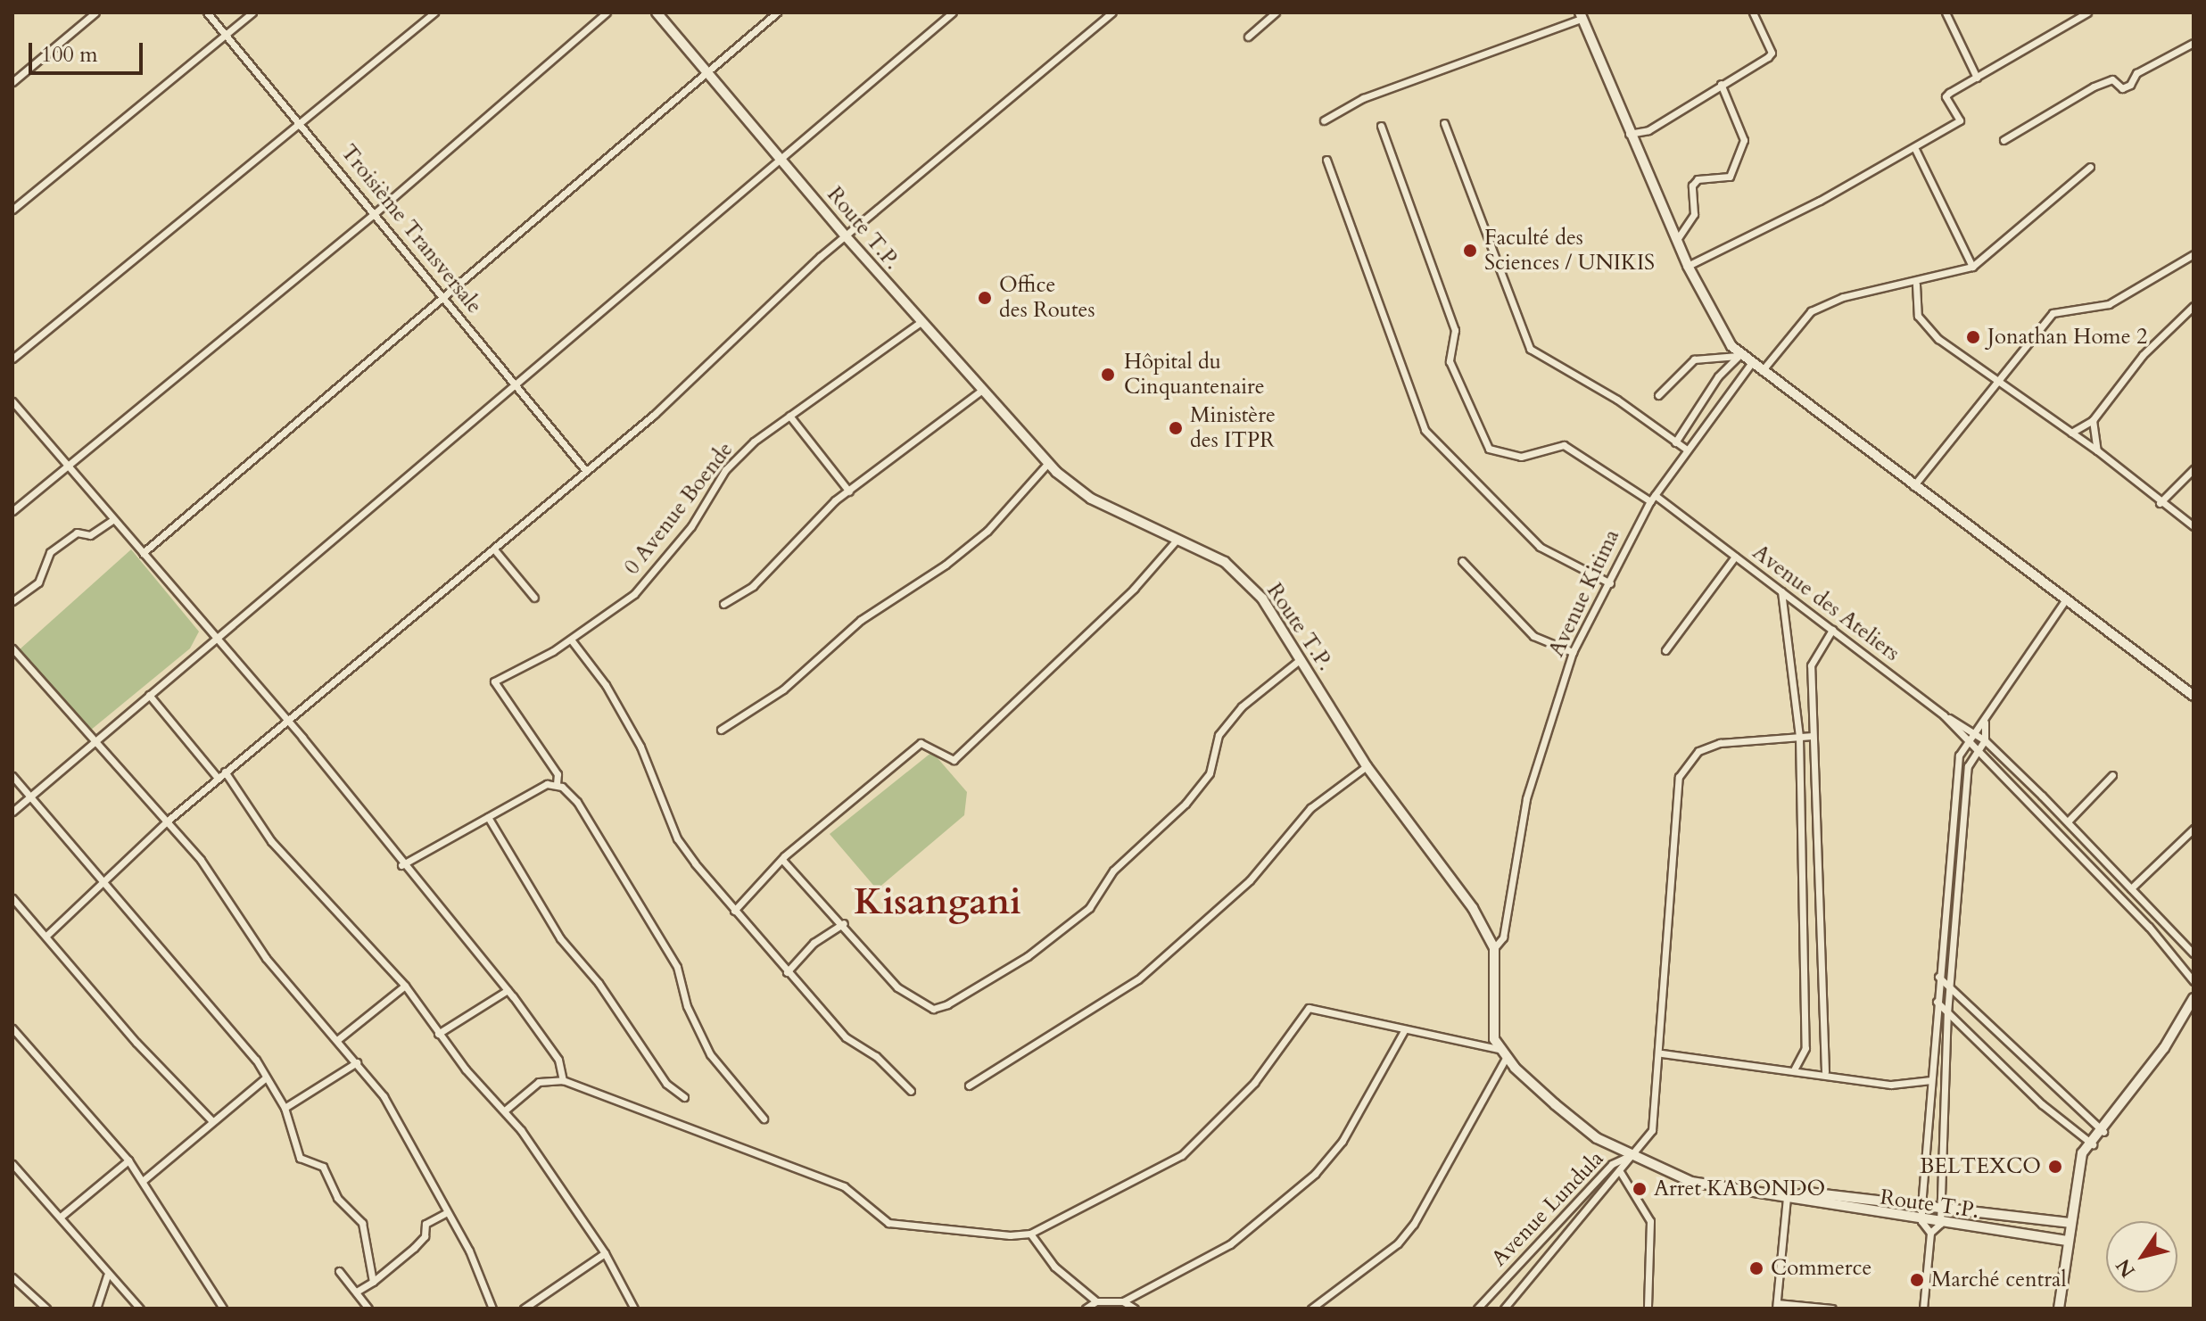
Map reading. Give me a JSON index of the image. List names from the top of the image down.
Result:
{
  "streets": {
    "street": [
      "Route T.P.",
      "Troisième Transversale",
      "0 Avenue Boende",
      "Avenue Kitima",
      "Avenue des Ateliers",
      "Avenue Lundula"
    ]
  },
  "crossings": [
    ["Route T.P.", "0 Avenue Boende"],
    ["Route T.P.", "Avenue Kitima"],
    ["Route T.P.", "Avenue Lundula"],
    ["Avenue Kitima", "Avenue des Ateliers"]
  ],
  "districts": ["Kisangani"],
  "places": [
    "Faculté des Sciences / UNIKIS",
    "Office des Routes",
    "Jonathan Home 2",
    "Hôpital du Cinquantenaire",
    "Ministère des ITPR",
    "BELTEXCO",
    "Arret KABONDO",
    "Commerce",
    "Marché central"
  ],
  "scale_bar": "100 m",
  "north": "bottom left"
}
